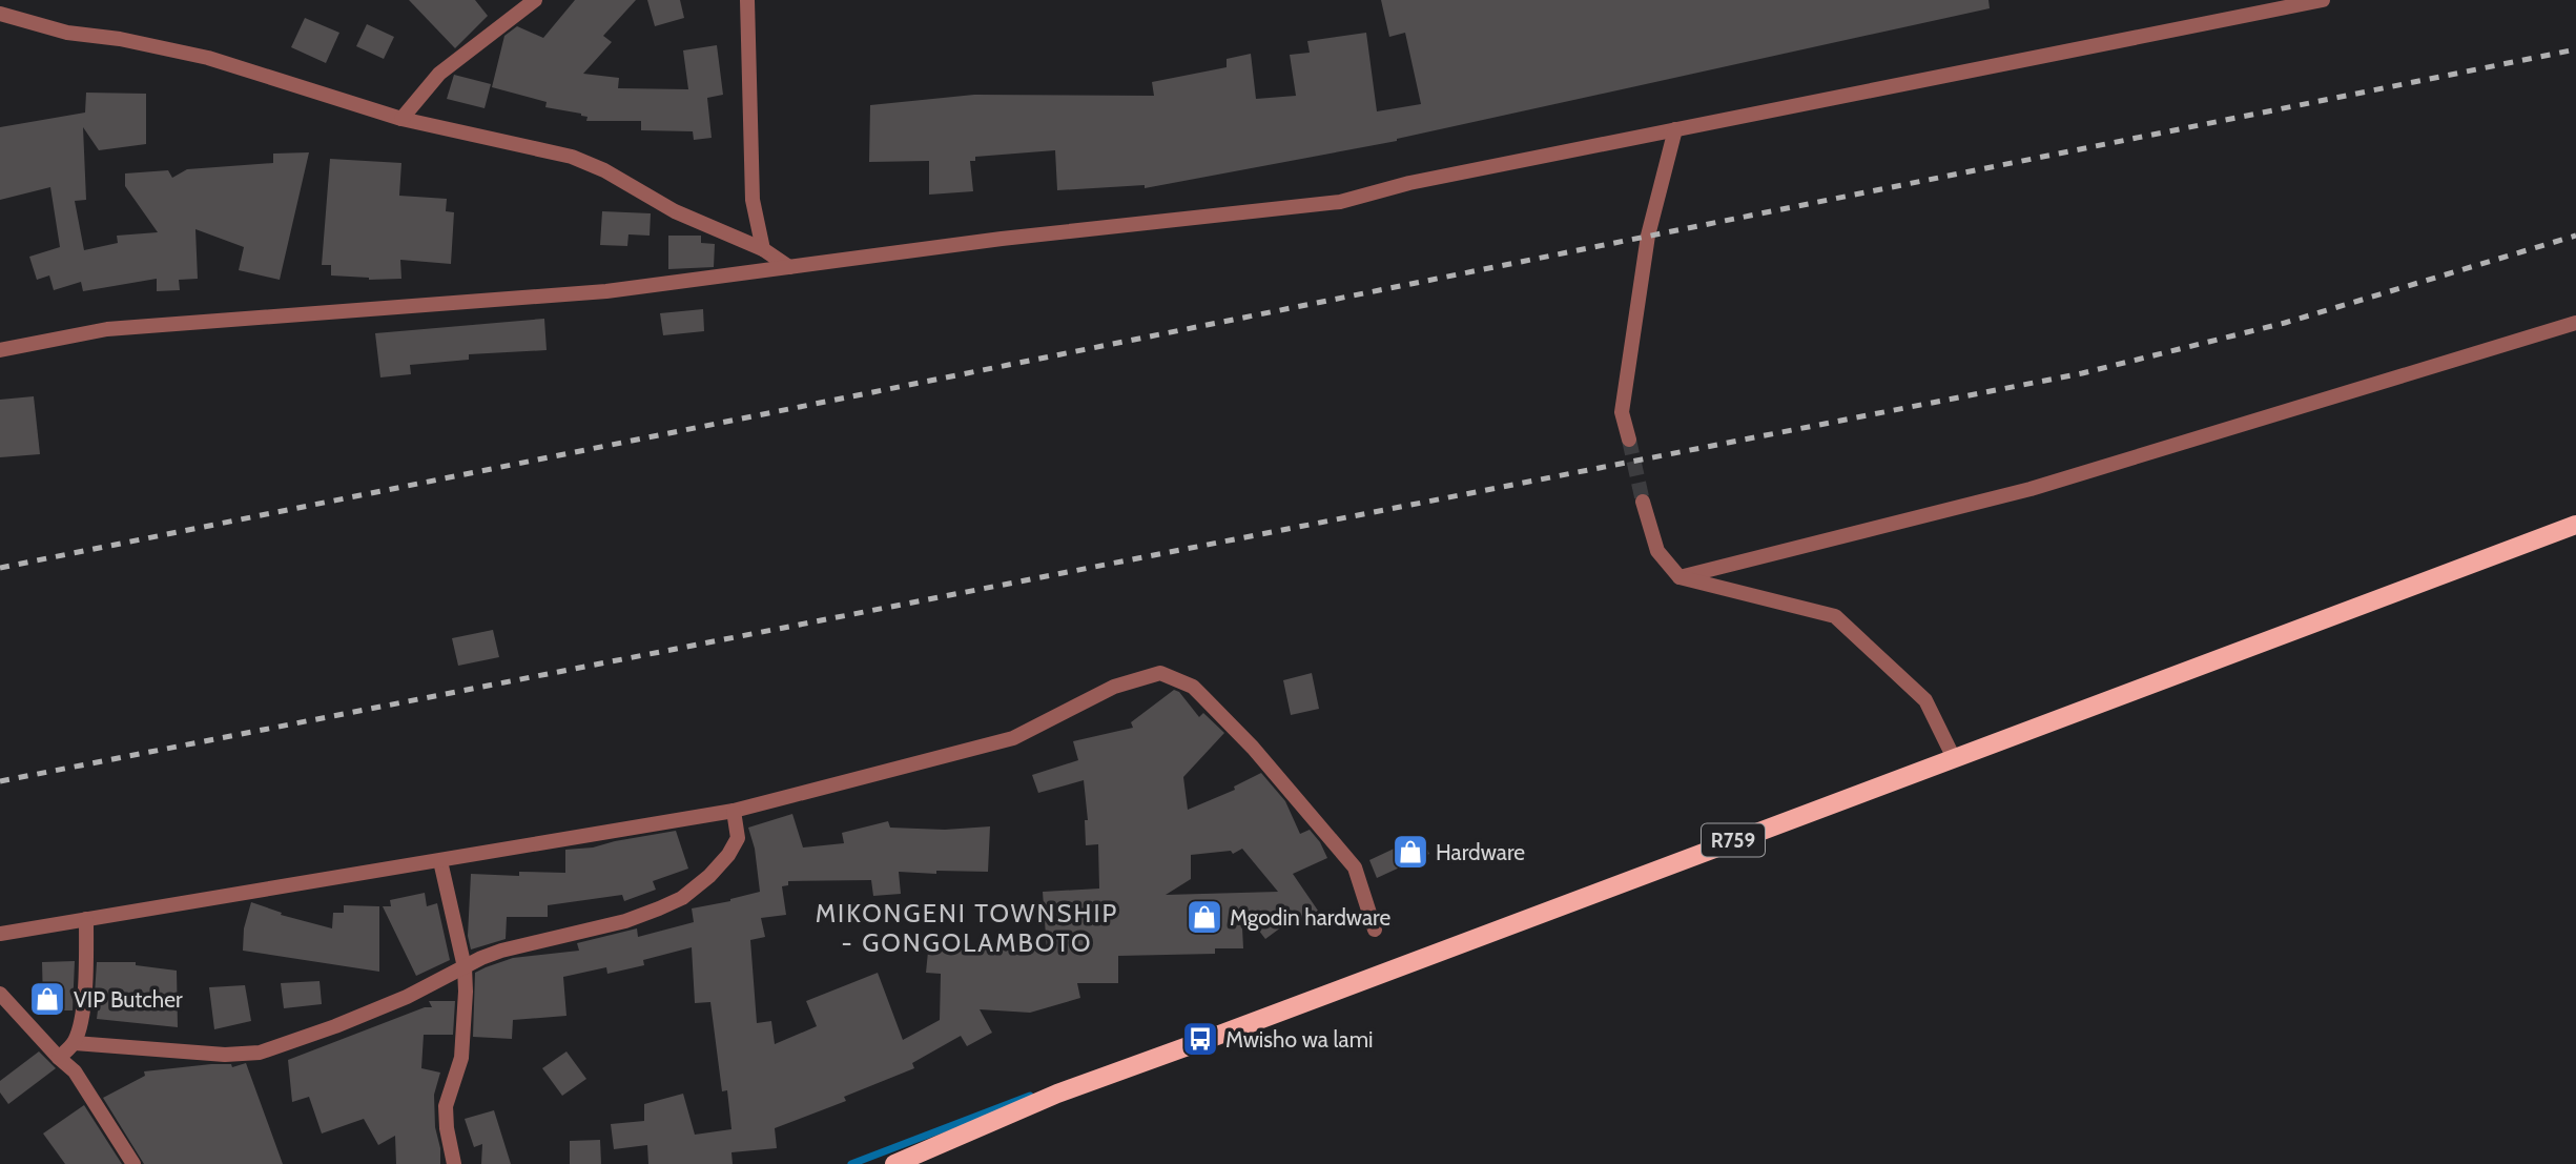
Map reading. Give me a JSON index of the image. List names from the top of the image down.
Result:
{
  "streets": {
    "main road": ["R759"]
  },
  "districts": ["MIKONGENI TOWNSHIP - GONGOLAMBOTO"],
  "places": {
    "shop": ["Hardware", "Mgodin hardware", "VIP Butcher"],
    "bus stop": ["Mwisho wa lami"]
  }
}
